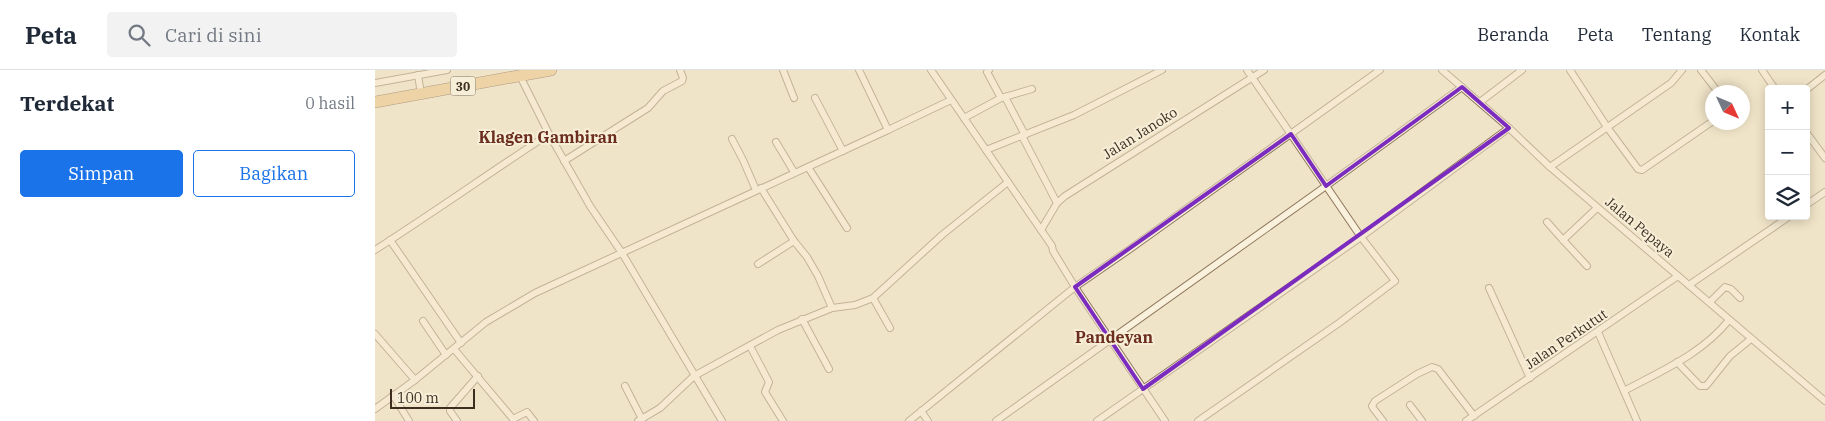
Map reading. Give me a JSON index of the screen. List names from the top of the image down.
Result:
{
  "streets": {
    "highway": ["30"],
    "street": ["Jalan Janoko", "Jalan Pepaya", "Jalan Perkutut"]
  },
  "crossings": [
    ["Jalan Pepaya", "Jalan Perkutut"]
  ],
  "districts": ["Klagen Gambiran", "Pandeyan"],
  "scale_bar": "100 m",
  "north": "bottom right",
  "page": {
    "header": "Peta",
    "search": "Cari di sini",
    "nav": [
      "Beranda",
      "Peta",
      "Tentang",
      "Kontak"
    ],
    "heading": ["Terdekat", "0 hasil"],
    "map_buttons": ["+", "−"],
    "buttons": ["Simpan", "Bagikan"],
    "scale": "100 m"
  }
}
